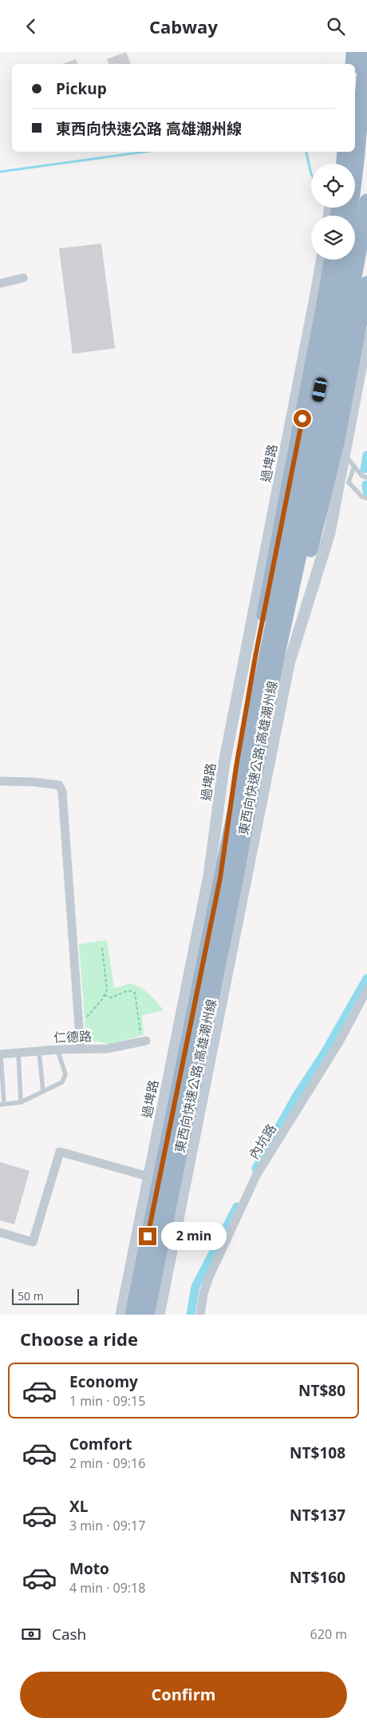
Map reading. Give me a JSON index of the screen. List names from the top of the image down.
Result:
{
  "streets": {
    "highway": ["東西向快速公路 高雄潮州線"],
    "main road": ["過埤路"],
    "street": ["仁德路", "內坑路"]
  },
  "scale_bar": "50 m",
  "page": {
    "header": "Cabway",
    "banner": ["Pickup", "東西向快速公路 高雄潮州線"],
    "bubble": "2 min",
    "scale": "50 m",
    "heading": "Choose a ride",
    "list": [
      {
        "name": "Economy",
        "note": "1 min · 09:15",
        "value": "NT$80"
      },
      {
        "name": "Comfort",
        "note": "2 min · 09:16",
        "value": "NT$108"
      },
      {
        "name": "XL",
        "note": "3 min · 09:17",
        "value": "NT$137"
      },
      {
        "name": "Moto",
        "note": "4 min · 09:18",
        "value": "NT$160"
      }
    ],
    "pay": ["Cash", "620 m"],
    "buttons": "Confirm"
  }
}
